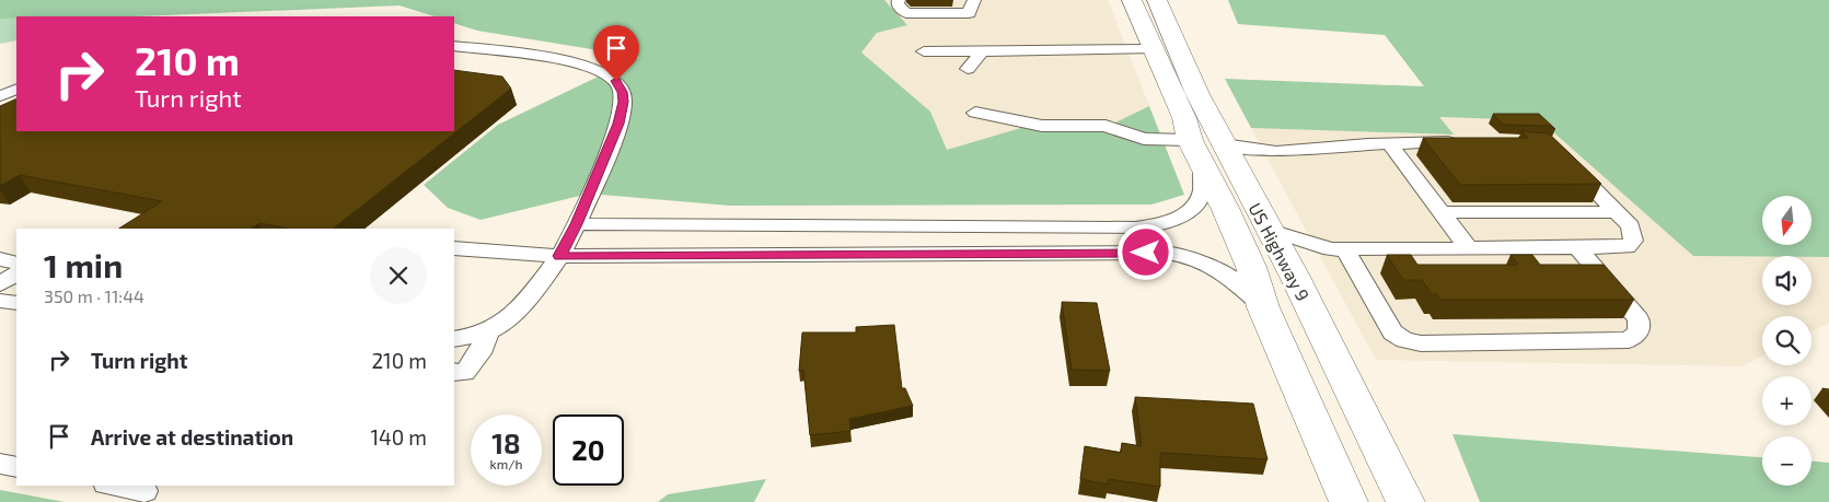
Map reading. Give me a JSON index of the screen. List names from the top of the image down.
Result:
{
  "streets": {
    "highway": ["US Highway 9"]
  },
  "north": "bottom",
  "page": {
    "turn": ["210 m", "Turn right"],
    "map_buttons": ["+", "−"],
    "heading": ["1 min", "350 m · 11:44"],
    "list": [
      {
        "name": "Turn right",
        "value": "210 m"
      },
      {
        "name": "Arrive at destination",
        "value": "140 m"
      }
    ],
    "speed": "18 km/h",
    "limit": "20"
  }
}
